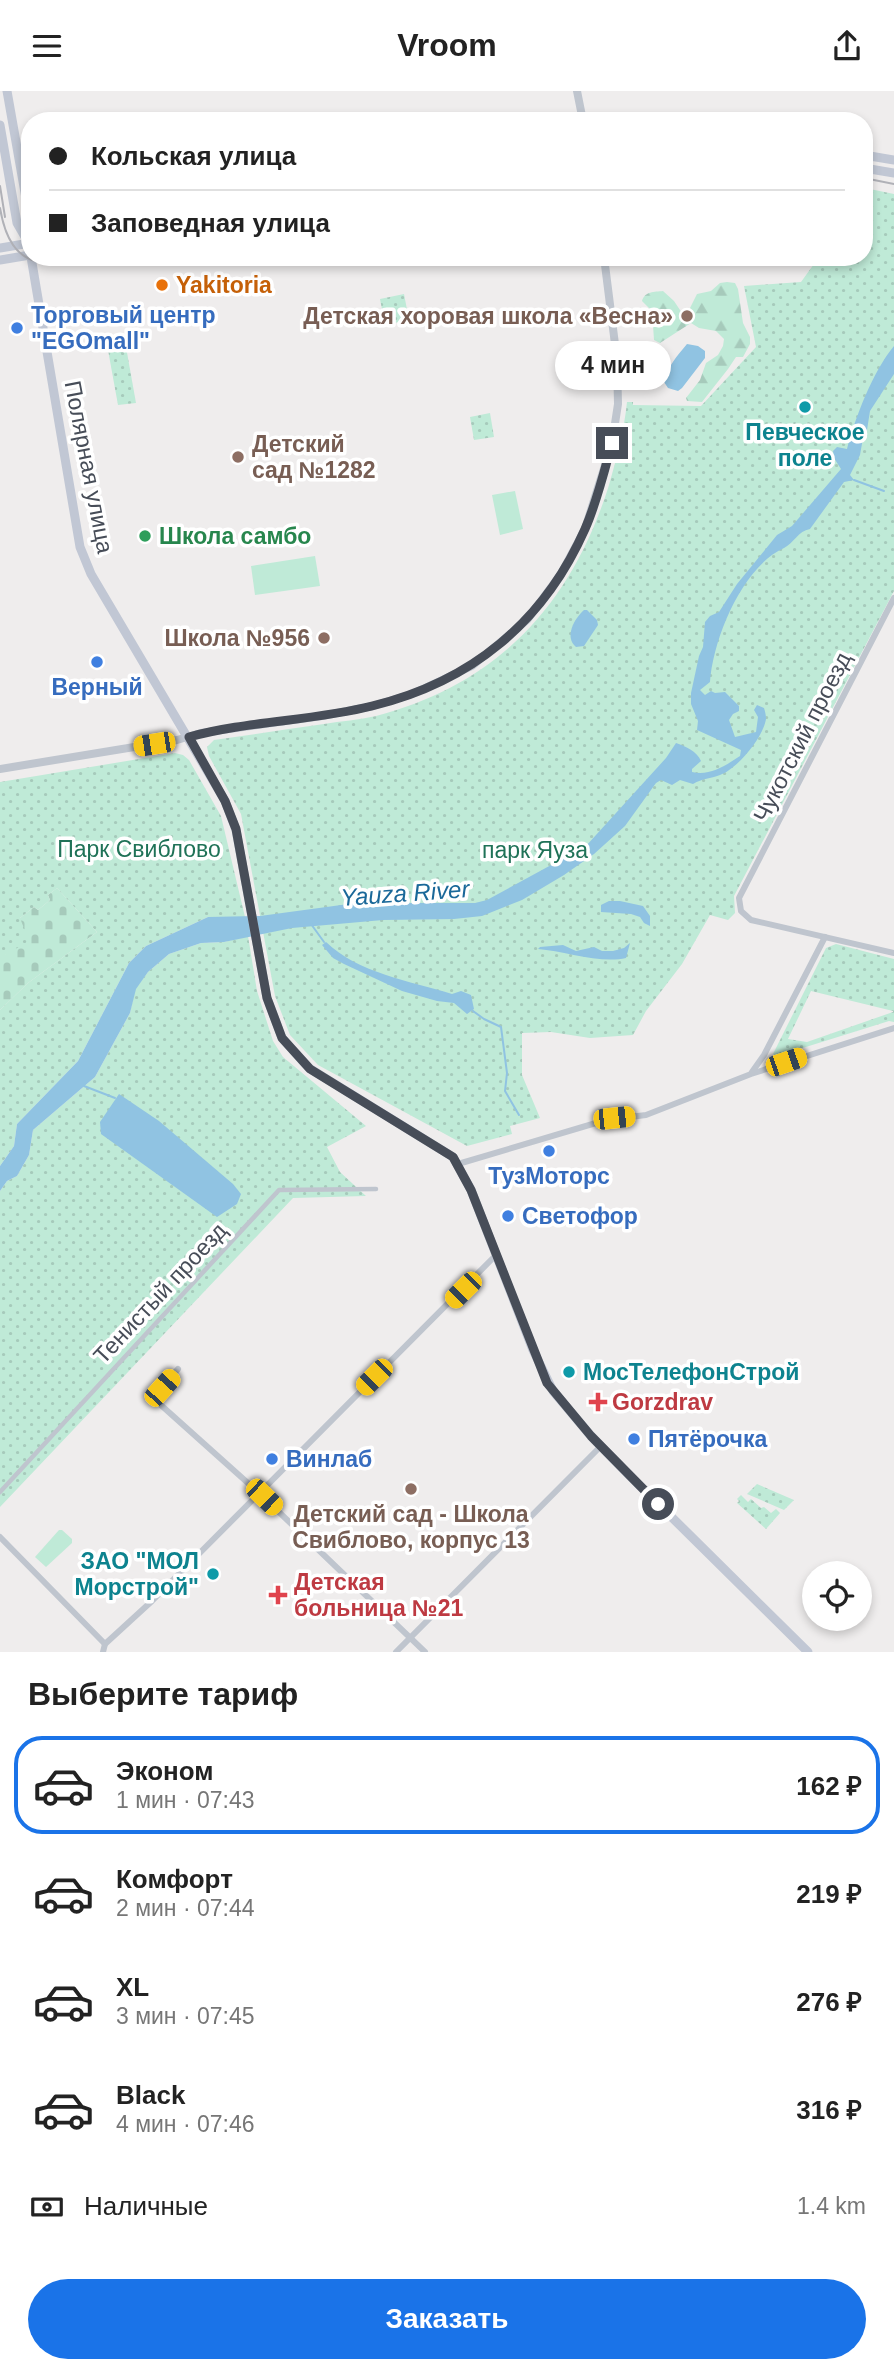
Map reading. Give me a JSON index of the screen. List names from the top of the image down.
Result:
{
  "streets": {
    "main road": ["Полярная улица"],
    "street": ["Чукотский проезд", "Тенистый проезд"]
  },
  "water": ["Yauza River"],
  "parks": ["Парк Свиблово", "парк Яуза"],
  "places": {
    "other": [
      "Yakitoria",
      "Детская хоровая школа «Весна»",
      "Торговый центр \"EGOmall\"",
      "Певческое поле",
      "Детский сад №1282",
      "Школа самбо",
      "Школа №956",
      "Верный",
      "ТузМоторс",
      "Светофор",
      "МосТелефонСтрой",
      "Пятёрочка",
      "Винлаб",
      "Детский сад - Школа Свиблово, корпус 13",
      "ЗАО \"МОЛ Морстрой\""
    ],
    "health": ["Gorzdrav", "Детская больница №21"]
  },
  "page": {
    "header": "Vroom",
    "banner": ["Кольская улица", "Заповедная улица"],
    "bubble": "4 мин",
    "heading": "Выберите тариф",
    "list": [
      {
        "name": "Эконом",
        "note": "1 мин · 07:43",
        "value": "162 ₽"
      },
      {
        "name": "Комфорт",
        "note": "2 мин · 07:44",
        "value": "219 ₽"
      },
      {
        "name": "XL",
        "note": "3 мин · 07:45",
        "value": "276 ₽"
      },
      {
        "name": "Black",
        "note": "4 мин · 07:46",
        "value": "316 ₽"
      }
    ],
    "pay": ["Наличные", "1.4 km"],
    "buttons": "Заказать"
  }
}
